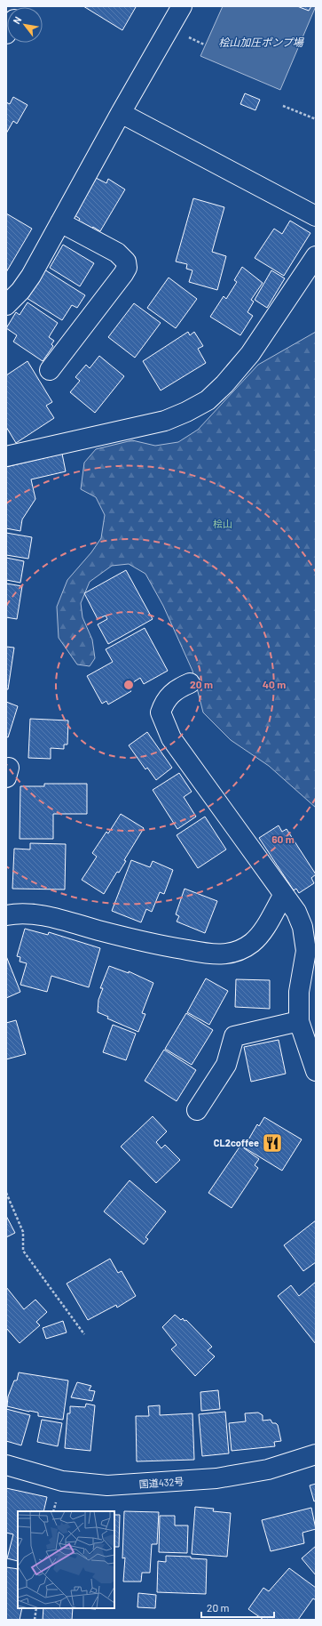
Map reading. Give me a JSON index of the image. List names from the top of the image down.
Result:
{
  "streets": {
    "main road": ["国道432号"]
  },
  "water": ["桧山加圧ポンプ場"],
  "parks": ["桧山"],
  "places": {
    "restaurant": ["CL2coffee"]
  },
  "scale_bar": "20 m",
  "north": "top left",
  "rings": ["20 m", "40 m", "60 m"]
}
